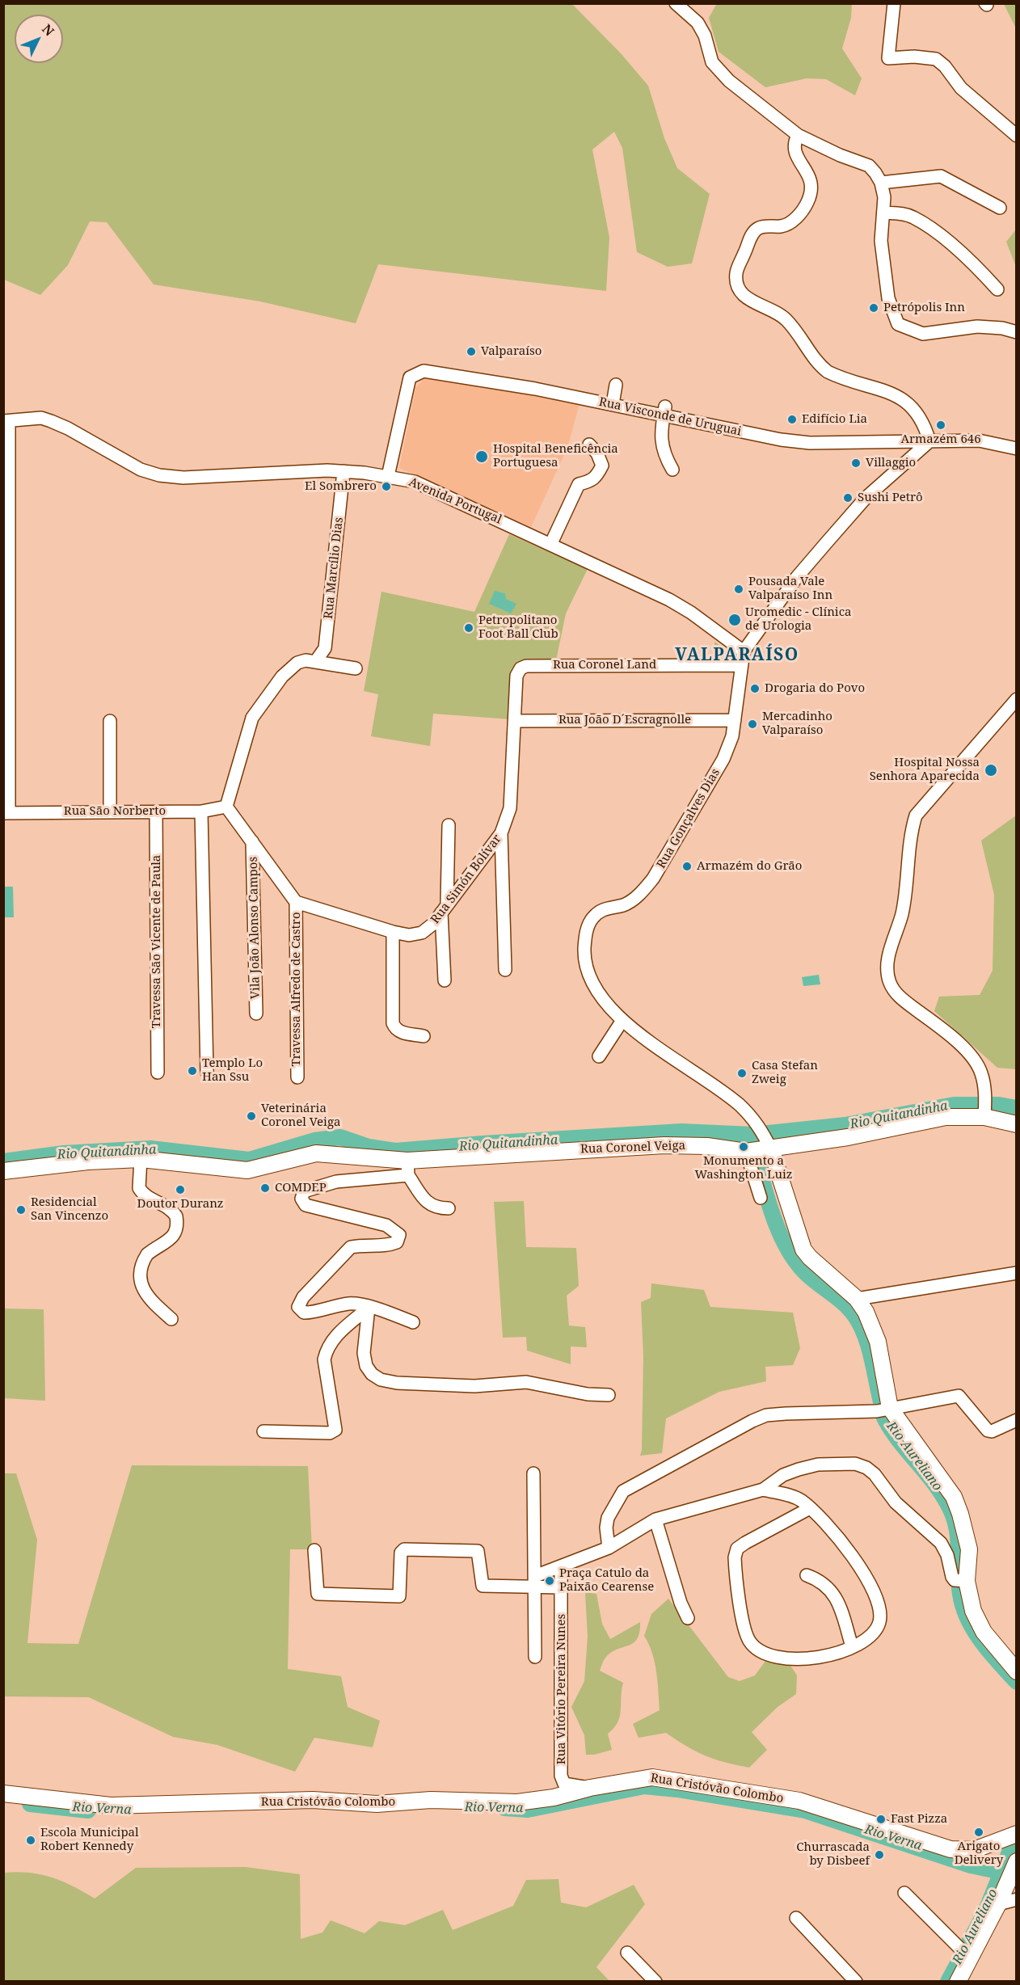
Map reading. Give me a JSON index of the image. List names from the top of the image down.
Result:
{
  "streets": {
    "main road": ["Rua Coronel Veiga", "Rua Cristóvão Colombo"],
    "street": [
      "Rua Visconde de Uruguai",
      "Avenida Portugal",
      "Rua Marcílio Dias",
      "Rua Coronel Land",
      "Rua João D´Escragnolle",
      "Rua São Norberto",
      "Rua Gonçalves Dias",
      "Rua Simón Bolívar",
      "Vila João Alonso Campos",
      "Travessa São Vicente de Paula",
      "Travessa Alfredo de Castro",
      "Rua Vitório Pereira Nunes"
    ]
  },
  "crossings": [
    ["Rua Visconde de Uruguai", "Avenida Portugal"],
    ["Rua Visconde de Uruguai", "Rua Gonçalves Dias"],
    ["Avenida Portugal", "Rua Marcílio Dias"],
    ["Avenida Portugal", "Rua Gonçalves Dias"],
    ["Rua Coronel Land", "Rua Gonçalves Dias"],
    ["Rua Coronel Land", "Rua Simón Bolívar"],
    ["Rua João D´Escragnolle", "Rua Gonçalves Dias"],
    ["Rua João D´Escragnolle", "Rua Simón Bolívar"],
    ["Rua São Norberto", "Travessa São Vicente de Paula"],
    ["Rua Gonçalves Dias", "Rua Coronel Veiga"],
    ["Rua Simón Bolívar", "Travessa Alfredo de Castro"],
    ["Rua Vitório Pereira Nunes", "Rua Cristóvão Colombo"]
  ],
  "districts": ["VALPARAÍSO"],
  "water": ["Rio Quitandinha", "Rio Aureliano", "Rio Verna"],
  "places": [
    "Petrópolis Inn",
    "Valparaíso",
    "Edifício Lia",
    "Armazém 646",
    "Hospital Beneficência Portuguesa",
    "Villaggio",
    "El Sombrero",
    "Sushi Petrô",
    "Pousada Vale Valparaíso Inn",
    "Uromedic - Clínica de Urologia",
    "Petropolitano Foot Ball Club",
    "Drogaria do Povo",
    "Mercadinho Valparaíso",
    "Hospital Nossa Senhora Aparecida",
    "Armazém do Grão",
    "Templo Lo Han Ssu",
    "Casa Stefan Zweig",
    "Veterinária Coronel Veiga",
    "Monumento a Washington Luiz",
    "COMDEP",
    "Doutor Duranz",
    "Residencial San Vincenzo",
    "Praça Catulo da Paixão Cearense",
    "Fast Pizza",
    "Arigato Delivery",
    "Escola Municipal Robert Kennedy",
    "Churrascada by Disbeef"
  ],
  "north": "top right"
}
